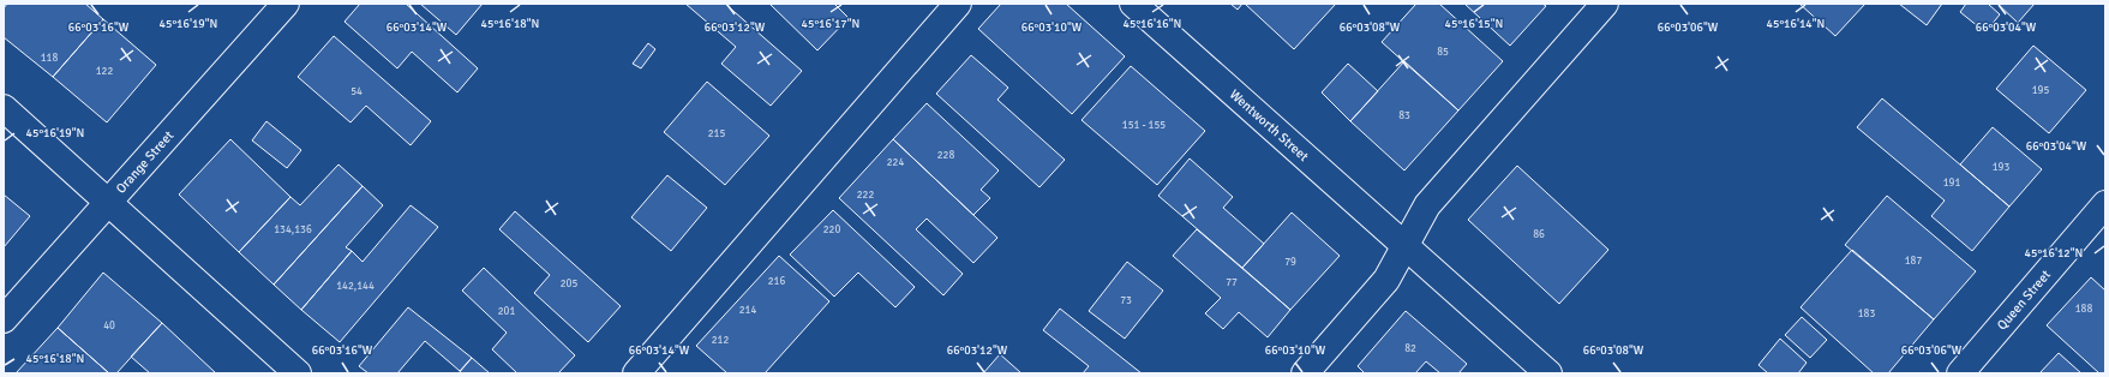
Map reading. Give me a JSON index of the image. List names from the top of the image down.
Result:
{
  "streets": {
    "street": ["Wentworth Street", "Orange Street", "Queen Street"]
  },
  "house_numbers": [
    "85",
    "118",
    "122",
    "195",
    "54",
    "83",
    "151 - 155",
    "215",
    "228",
    "224",
    "193",
    "191",
    "222",
    "134,136",
    "220",
    "86",
    "187",
    "79",
    "216",
    "77",
    "205",
    "142,144",
    "73",
    "188",
    "214",
    "201",
    "183",
    "40",
    "212",
    "82"
  ],
  "coordinates": [
    "45°16'19\"N",
    "45°16'18\"N",
    "45°16'17\"N",
    "45°16'16\"N",
    "45°16'15\"N",
    "45°16'14\"N",
    "66°03'16\"W",
    "66°03'14\"W",
    "66°03'12\"W",
    "66°03'08\"W",
    "66°03'06\"W",
    "66°03'04\"W",
    "66°03'10\"W",
    "45°16'12\"N"
  ]
}
